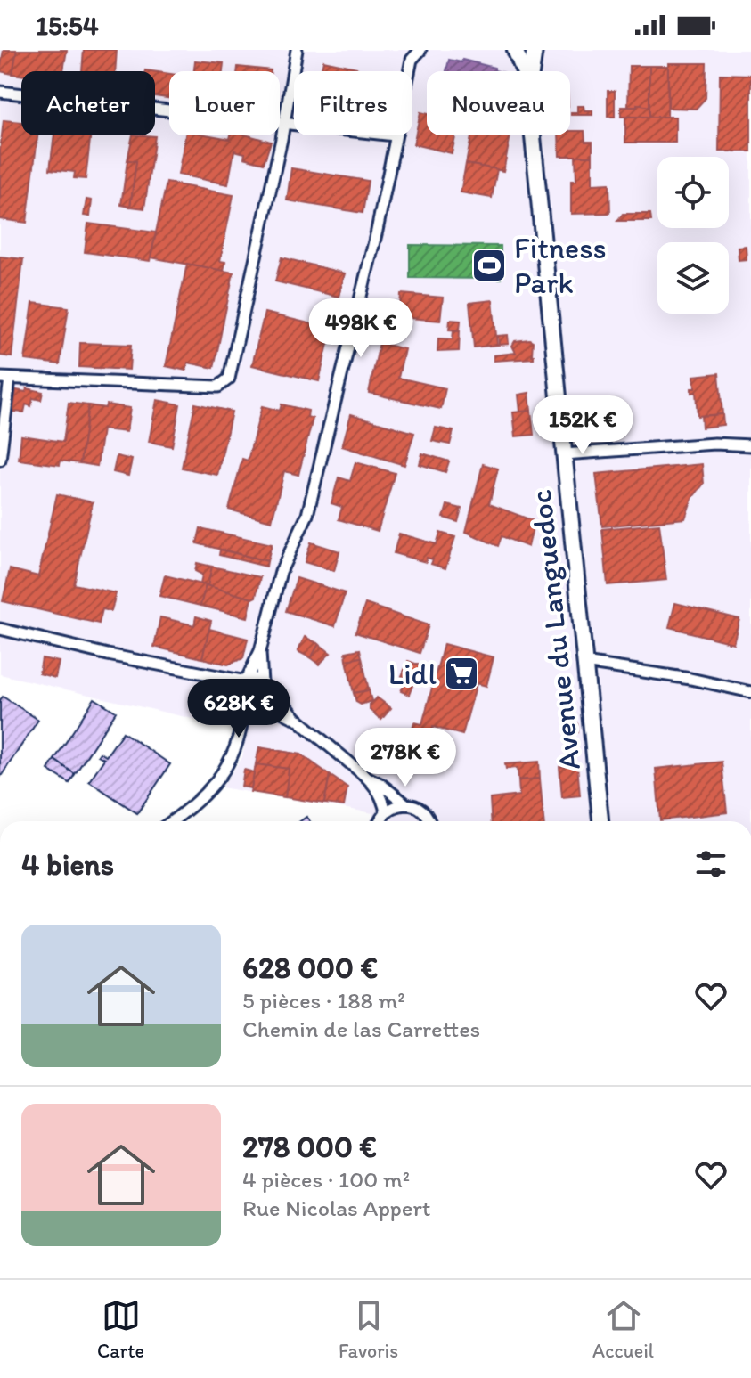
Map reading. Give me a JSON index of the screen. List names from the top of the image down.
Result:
{
  "streets": {
    "main road": ["Avenue du Languedoc"]
  },
  "places": {
    "sports": ["Fitness Park"],
    "supermarket": ["Lidl"]
  },
  "page": {
    "status": "15:54",
    "chip": [
      "Acheter",
      "Louer",
      "Filtres",
      "Nouveau"
    ],
    "price": [
      "498K €",
      "152K €",
      "628K €",
      "278K €"
    ],
    "heading": "4 biens",
    "list": [
      {
        "name": "628 000 €",
        "note": "5 pièces · 188 m² · Chemin de las Carrettes"
      },
      {
        "name": "278 000 €",
        "note": "4 pièces · 100 m² · Rue Nicolas Appert"
      }
    ],
    "tabs": ["Carte", "Favoris", "Accueil"]
  }
}
